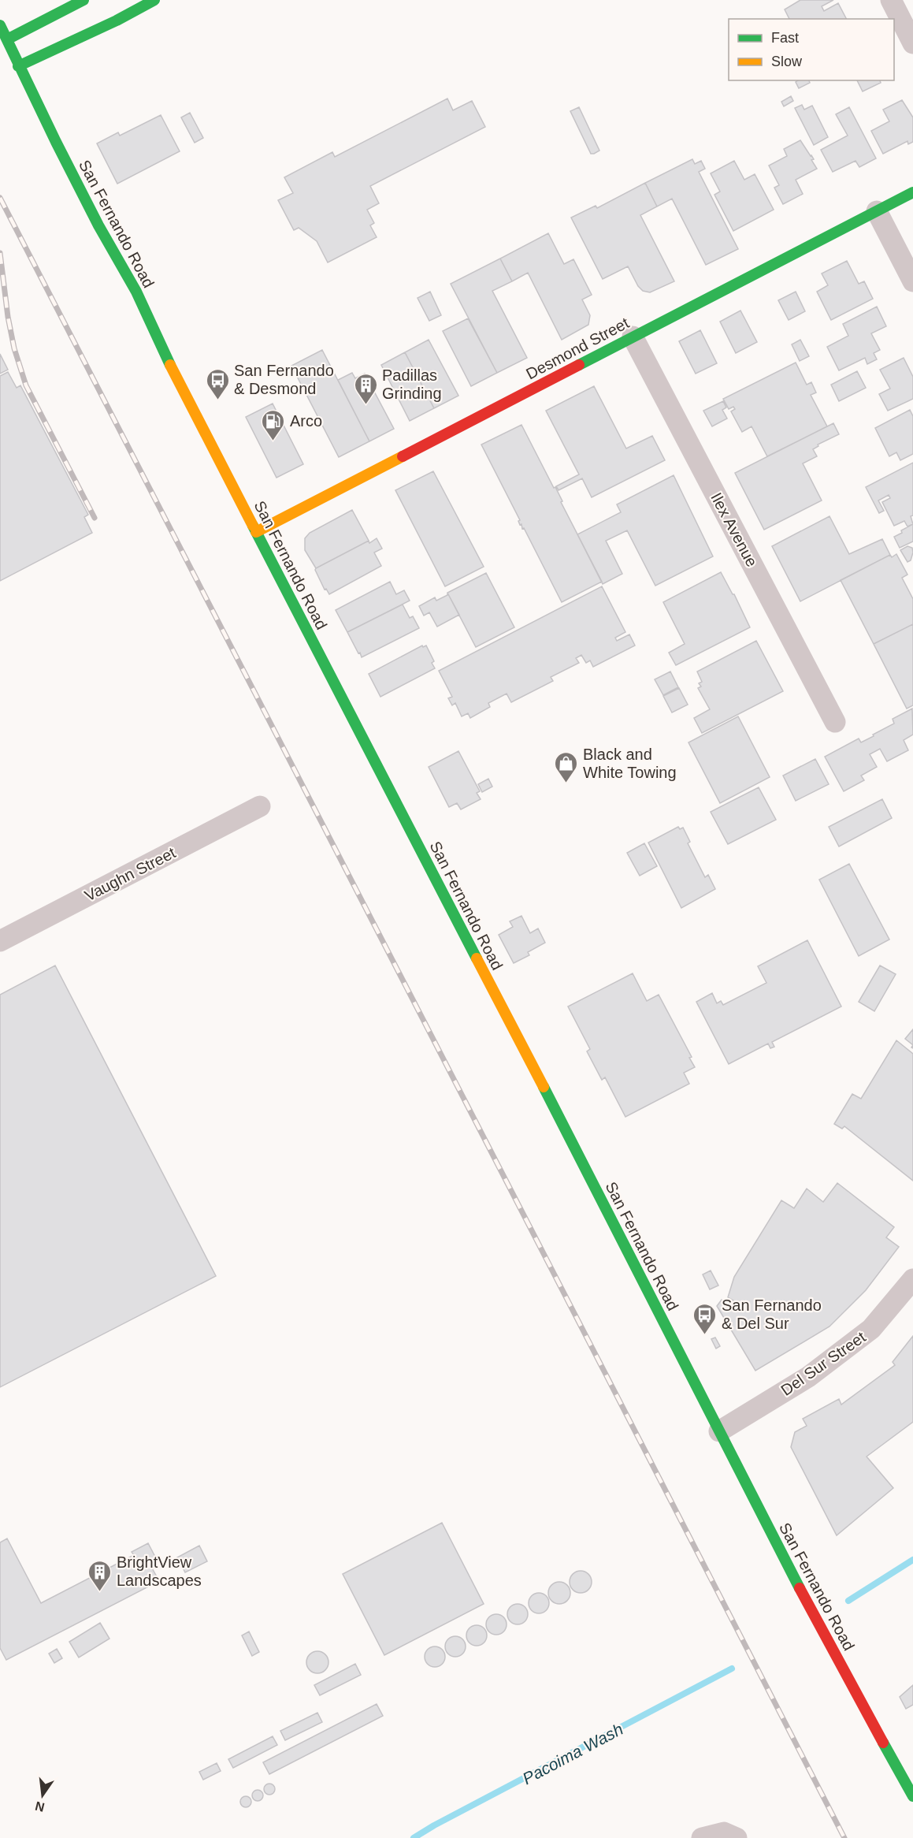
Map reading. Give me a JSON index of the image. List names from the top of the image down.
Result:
{
  "streets": {
    "main road": ["San Fernando Road", "Desmond Street"],
    "street": ["Ilex Avenue", "Vaughn Street", "Del Sur Street"]
  },
  "crossings": [
    ["San Fernando Road", "Desmond Street"],
    ["San Fernando Road", "Del Sur Street"],
    ["Desmond Street", "Ilex Avenue"]
  ],
  "water": ["Pacoima Wash"],
  "places": {
    "bus stop": ["San Fernando & Desmond", "San Fernando & Del Sur"],
    "building": ["Padillas Grinding", "BrightView Landscapes"],
    "fuel station": ["Arco"],
    "shop": ["Black and White Towing"]
  },
  "legend": ["Fast", "Slow"],
  "north": "bottom"
}
